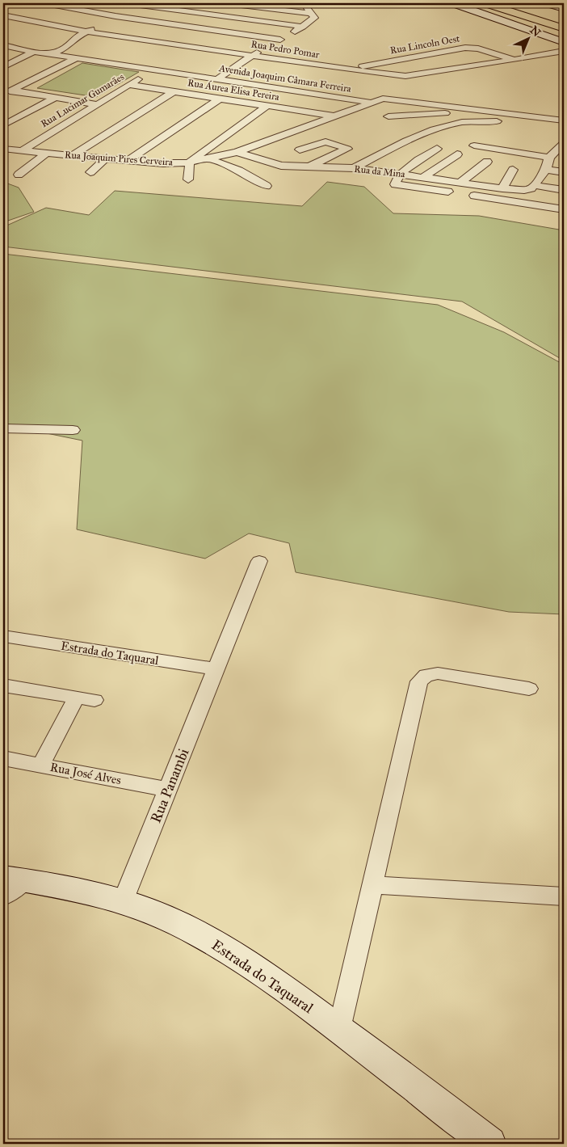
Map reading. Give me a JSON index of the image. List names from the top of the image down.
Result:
{
  "streets": {
    "street": [
      "Rua Lincoln Oest",
      "Rua Pedro Pomar",
      "Avenida Joaquim Câmara Ferreira",
      "Rua Áurea Elisa Pereira",
      "Rua Lucimar Gumarães",
      "Rua Joaquim Pires Cerveira",
      "Rua da Mina",
      "Estrada do Taquaral",
      "Rua José Alves",
      "Rua Panambi"
    ]
  },
  "crossings": [
    ["Rua Lincoln Oest", "Rua Pedro Pomar"],
    ["Avenida Joaquim Câmara Ferreira", "Rua Lucimar Gumarães"],
    ["Avenida Joaquim Câmara Ferreira", "Rua Joaquim Pires Cerveira"],
    ["Rua Áurea Elisa Pereira", "Rua Lucimar Gumarães"],
    ["Rua Áurea Elisa Pereira", "Rua Joaquim Pires Cerveira"],
    ["Rua Lucimar Gumarães", "Rua Joaquim Pires Cerveira"],
    ["Rua Joaquim Pires Cerveira", "Rua da Mina"],
    ["Estrada do Taquaral", "Rua Panambi"],
    ["Rua José Alves", "Rua Panambi"]
  ],
  "north": "top right"
}
